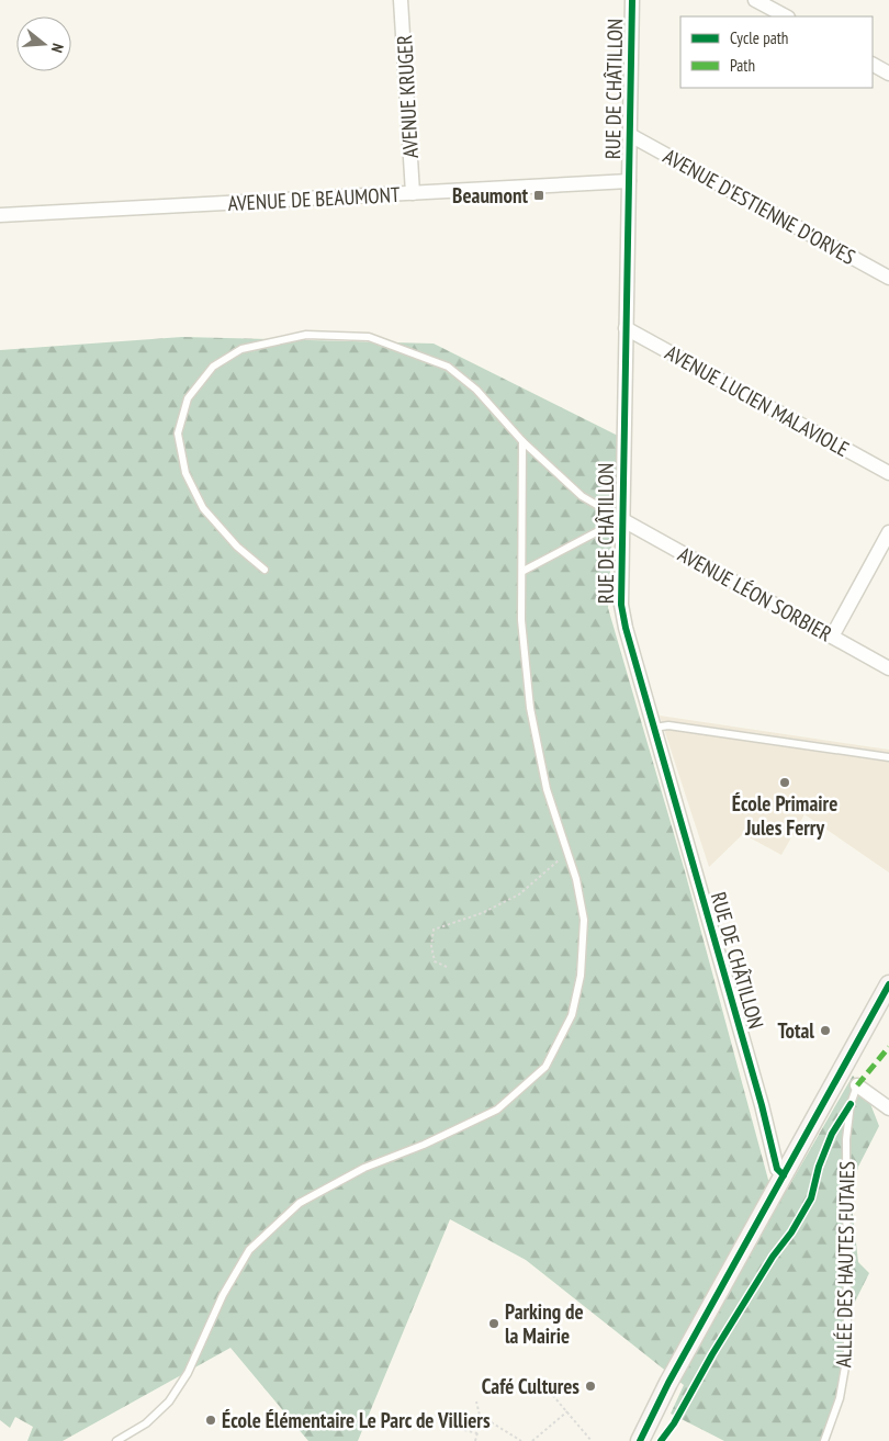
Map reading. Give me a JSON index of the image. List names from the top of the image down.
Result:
{
  "streets": {
    "street": [
      "RUE DE CHÂTILLON",
      "AVENUE KRUGER",
      "AVENUE DE BEAUMONT",
      "AVENUE D'ESTIENNE D'ORVES",
      "AVENUE LUCIEN MALAVIOLE",
      "AVENUE LÉON SORBIER"
    ],
    "lane": ["ALLÉE DES HAUTES FUTAIES"]
  },
  "crossings": [
    ["RUE DE CHÂTILLON", "AVENUE DE BEAUMONT"],
    ["RUE DE CHÂTILLON", "AVENUE D'ESTIENNE D'ORVES"],
    ["RUE DE CHÂTILLON", "AVENUE LUCIEN MALAVIOLE"],
    ["RUE DE CHÂTILLON", "AVENUE LÉON SORBIER"],
    ["AVENUE KRUGER", "AVENUE DE BEAUMONT"]
  ],
  "places": {
    "transit": ["Beaumont"],
    "other": [
      "École Primaire Jules Ferry",
      "Total",
      "Parking de la Mairie",
      "Café Cultures",
      "École Élémentaire Le Parc de Villiers"
    ]
  },
  "legend": ["Cycle path", "Path"],
  "north": "right"
}
